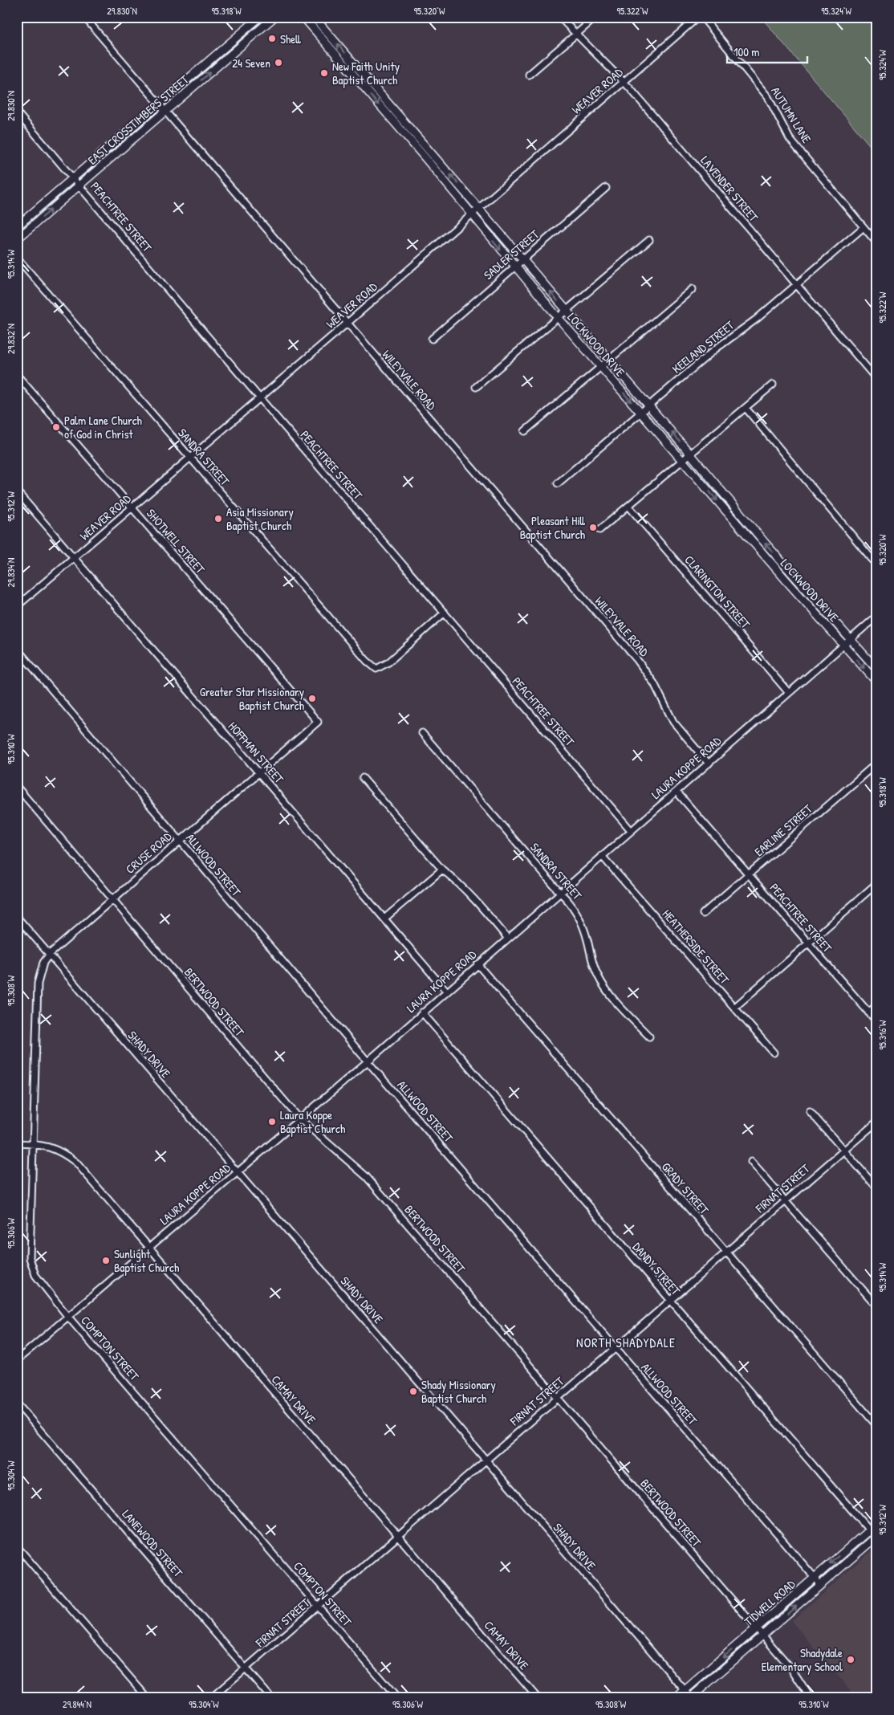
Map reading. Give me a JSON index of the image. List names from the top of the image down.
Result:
{
  "streets": {
    "main road": ["EAST CROSSTIMBERS STREET", "LOCKWOOD DRIVE", "TIDWELL ROAD"],
    "street": [
      "WEAVER ROAD",
      "AUTUMN LANE",
      "LAVENDER STREET",
      "PEACHTREE STREET",
      "SADLER STREET",
      "KEELAND STREET",
      "WILEYVALE ROAD",
      "SANDRA STREET",
      "SHOTWELL STREET",
      "CLARINGTON STREET",
      "HOFFMAN STREET",
      "LAURA KOPPE ROAD",
      "EARLINE STREET",
      "CRUSE ROAD",
      "ALLWOOD STREET",
      "HEATHERSIDE STREET",
      "BERTWOOD STREET",
      "SHADY DRIVE",
      "GRADY STREET",
      "FIRNAT STREET",
      "DANDY STREET",
      "COMPTON STREET",
      "CAMAY DRIVE",
      "LANEWOOD STREET"
    ]
  },
  "crossings": [
    ["WEAVER ROAD", "LAVENDER STREET"],
    ["WEAVER ROAD", "PEACHTREE STREET"],
    ["WEAVER ROAD", "LOCKWOOD DRIVE"],
    ["WEAVER ROAD", "WILEYVALE ROAD"],
    ["WEAVER ROAD", "SANDRA STREET"],
    ["WEAVER ROAD", "SHOTWELL STREET"],
    ["WEAVER ROAD", "HOFFMAN STREET"],
    ["AUTUMN LANE", "KEELAND STREET"],
    ["EAST CROSSTIMBERS STREET", "PEACHTREE STREET"],
    ["EAST CROSSTIMBERS STREET", "WILEYVALE ROAD"],
    ["LAVENDER STREET", "KEELAND STREET"],
    ["PEACHTREE STREET", "SANDRA STREET"],
    ["PEACHTREE STREET", "LAURA KOPPE ROAD"],
    ["PEACHTREE STREET", "EARLINE STREET"],
    ["SADLER STREET", "LOCKWOOD DRIVE"],
    ["LOCKWOOD DRIVE", "KEELAND STREET"],
    ["LOCKWOOD DRIVE", "LAURA KOPPE ROAD"],
    ["WILEYVALE ROAD", "LAURA KOPPE ROAD"],
    ["SANDRA STREET", "LAURA KOPPE ROAD"],
    ["SHOTWELL STREET", "CRUSE ROAD"],
    ["CLARINGTON STREET", "LAURA KOPPE ROAD"],
    ["HOFFMAN STREET", "LAURA KOPPE ROAD"],
    ["HOFFMAN STREET", "CRUSE ROAD"],
    ["LAURA KOPPE ROAD", "ALLWOOD STREET"],
    ["LAURA KOPPE ROAD", "HEATHERSIDE STREET"],
    ["LAURA KOPPE ROAD", "BERTWOOD STREET"],
    ["LAURA KOPPE ROAD", "SHADY DRIVE"],
    ["LAURA KOPPE ROAD", "GRADY STREET"],
    ["LAURA KOPPE ROAD", "DANDY STREET"],
    ["LAURA KOPPE ROAD", "COMPTON STREET"],
    ["LAURA KOPPE ROAD", "CAMAY DRIVE"],
    ["CRUSE ROAD", "ALLWOOD STREET"],
    ["CRUSE ROAD", "BERTWOOD STREET"],
    ["CRUSE ROAD", "SHADY DRIVE"],
    ["CRUSE ROAD", "COMPTON STREET"],
    ["ALLWOOD STREET", "FIRNAT STREET"],
    ["ALLWOOD STREET", "TIDWELL ROAD"],
    ["BERTWOOD STREET", "FIRNAT STREET"],
    ["BERTWOOD STREET", "TIDWELL ROAD"],
    ["SHADY DRIVE", "FIRNAT STREET"],
    ["SHADY DRIVE", "COMPTON STREET"],
    ["SHADY DRIVE", "TIDWELL ROAD"],
    ["GRADY STREET", "FIRNAT STREET"],
    ["FIRNAT STREET", "DANDY STREET"],
    ["FIRNAT STREET", "COMPTON STREET"],
    ["FIRNAT STREET", "CAMAY DRIVE"],
    ["FIRNAT STREET", "LANEWOOD STREET"],
    ["DANDY STREET", "TIDWELL ROAD"],
    ["COMPTON STREET", "CAMAY DRIVE"]
  ],
  "districts": ["NORTH SHADYDALE"],
  "places": [
    "Shell",
    "24 Seven",
    "New Faith Unity Baptist Church",
    "Palm Lane Church of God in Christ",
    "Asia Missionary Baptist Church",
    "Pleasant Hill Baptist Church",
    "Greater Star Missionary Baptist Church",
    "Laura Koppe Baptist Church",
    "Sunlight Baptist Church",
    "Shady Missionary Baptist Church",
    "Shadydale Elementary School"
  ],
  "scale_bar": "100 m",
  "coordinates": [
    "29.830°N",
    "95.318°W",
    "95.320°W",
    "95.322°W",
    "95.324°W",
    "95.314°W",
    "29.832°N",
    "95.312°W",
    "29.834°N",
    "95.310°W",
    "95.308°W",
    "95.316°W",
    "95.306°W",
    "95.304°W",
    "29.844°N"
  ]
}
